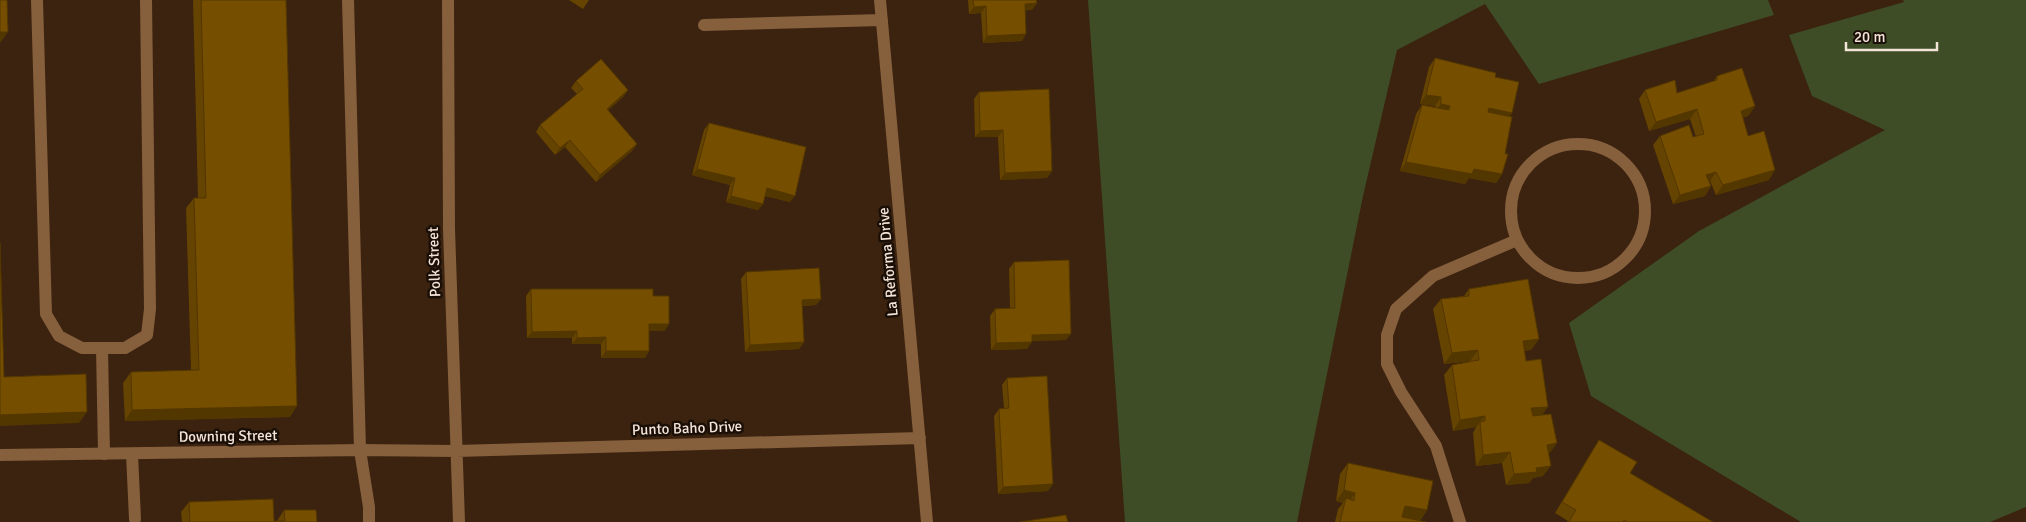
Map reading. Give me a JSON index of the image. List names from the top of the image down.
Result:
{
  "streets": {
    "street": [
      "Polk Street",
      "La Reforma Drive",
      "Punto Baho Drive",
      "Downing Street"
    ]
  },
  "crossings": [
    ["Polk Street", "Punto Baho Drive"],
    ["Polk Street", "Downing Street"],
    ["La Reforma Drive", "Punto Baho Drive"],
    ["Punto Baho Drive", "Downing Street"]
  ],
  "scale_bar": "20 m"
}
